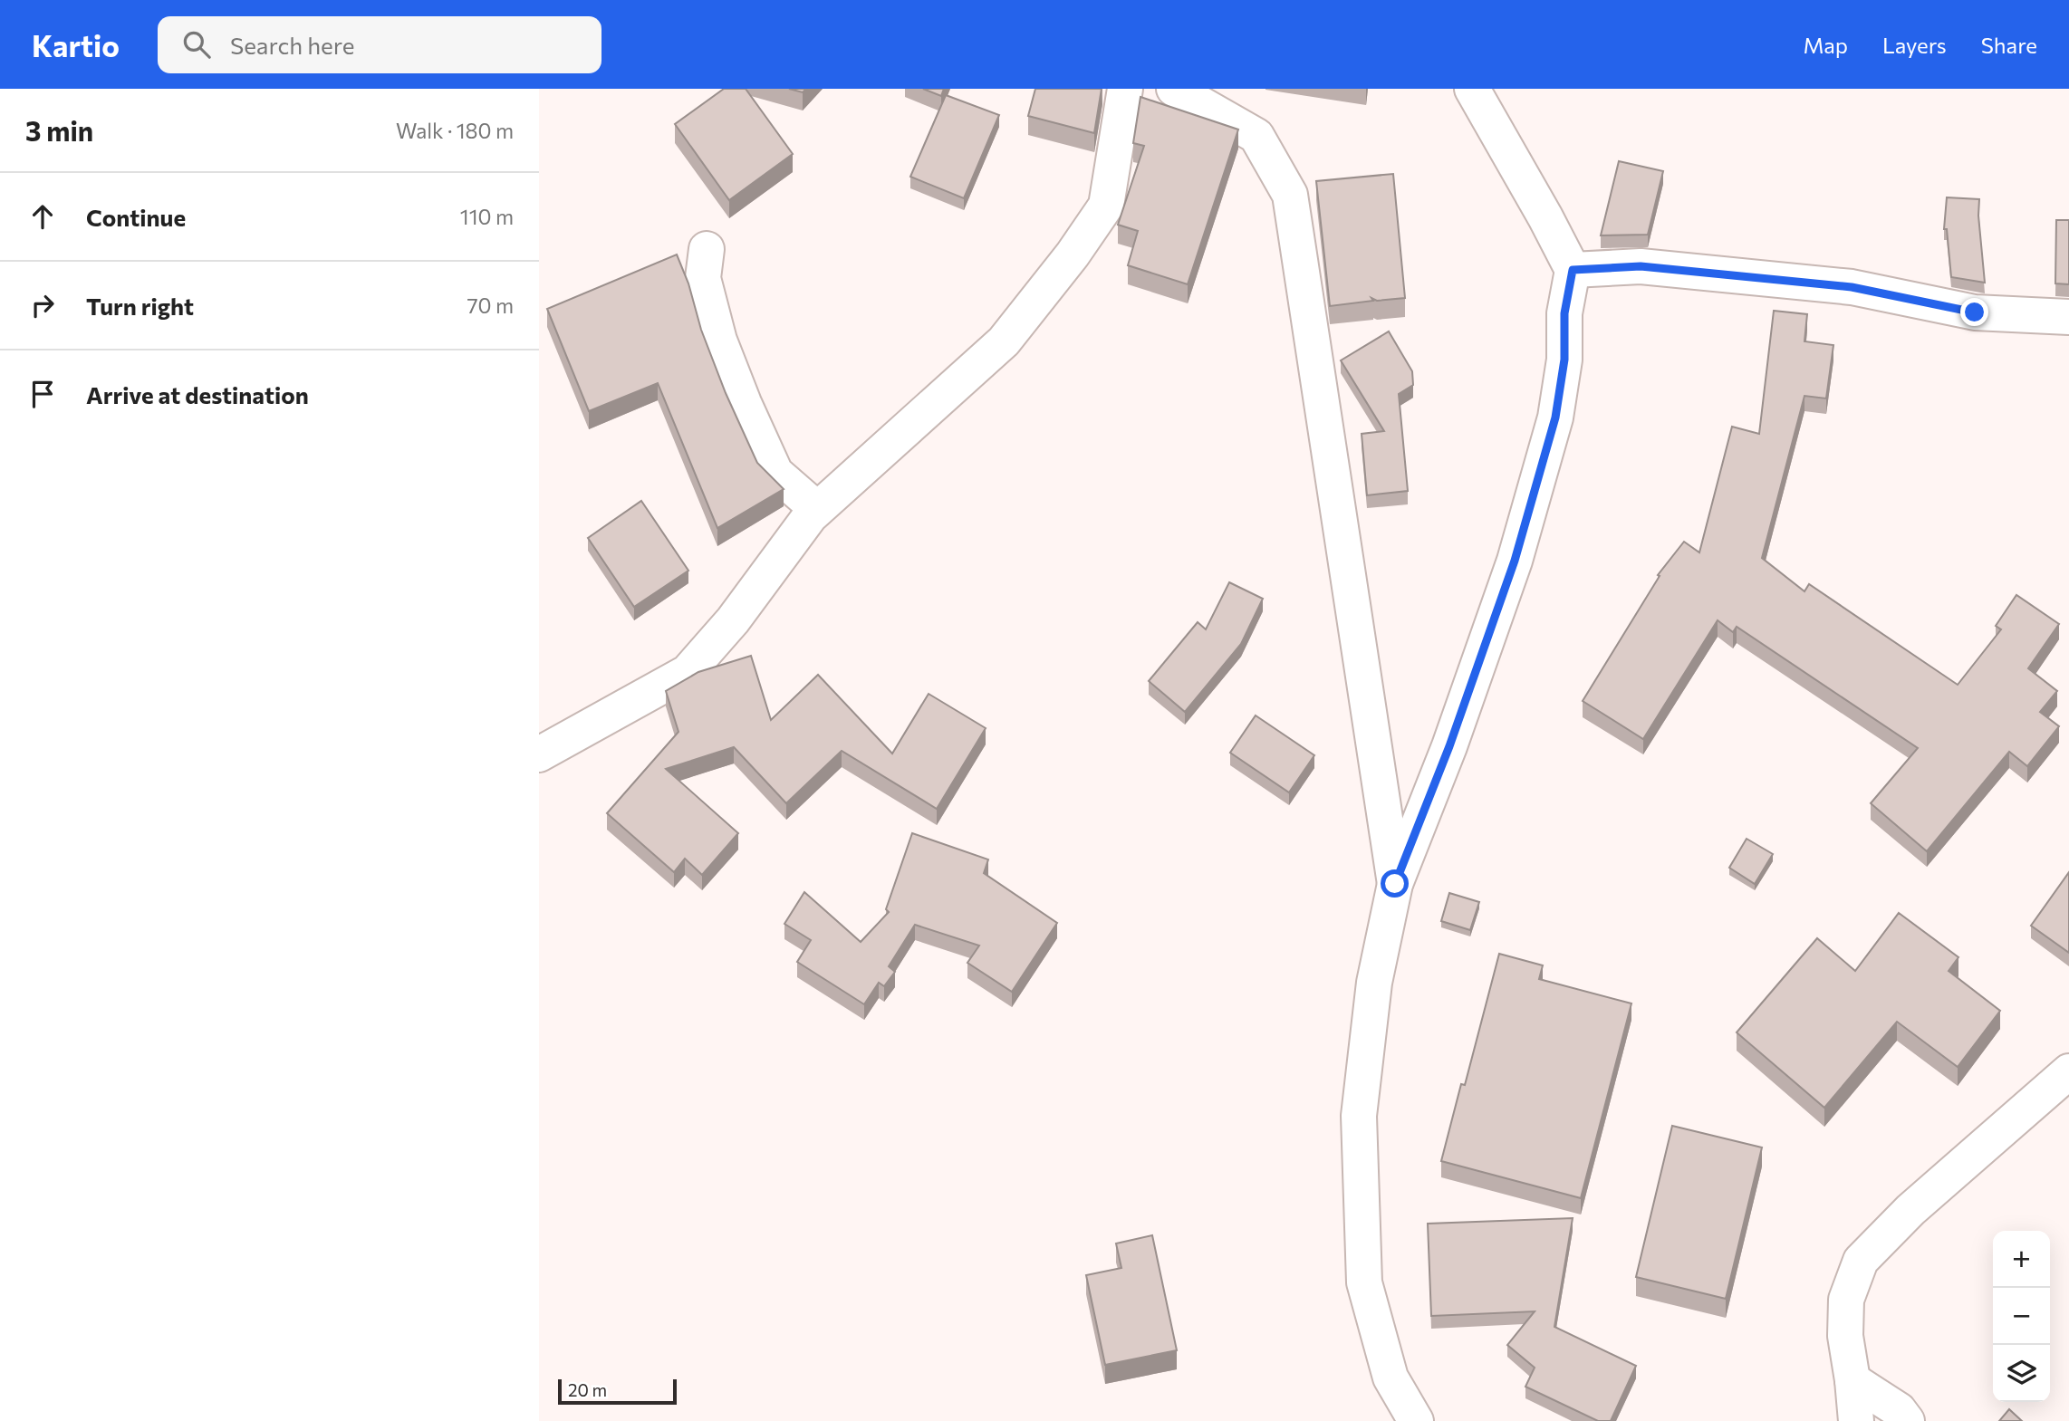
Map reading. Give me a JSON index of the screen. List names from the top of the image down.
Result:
{
  "scale_bar": "20 m",
  "page": {
    "header": "Kartio",
    "search": "Search here",
    "nav": ["Map", "Layers", "Share"],
    "heading": ["3 min", "Walk · 180 m"],
    "list": [
      ["Continue", "110 m"],
      ["Turn right", "70 m"],
      "Arrive at destination"
    ],
    "map_buttons": ["+", "−"],
    "scale": "20 m"
  }
}
